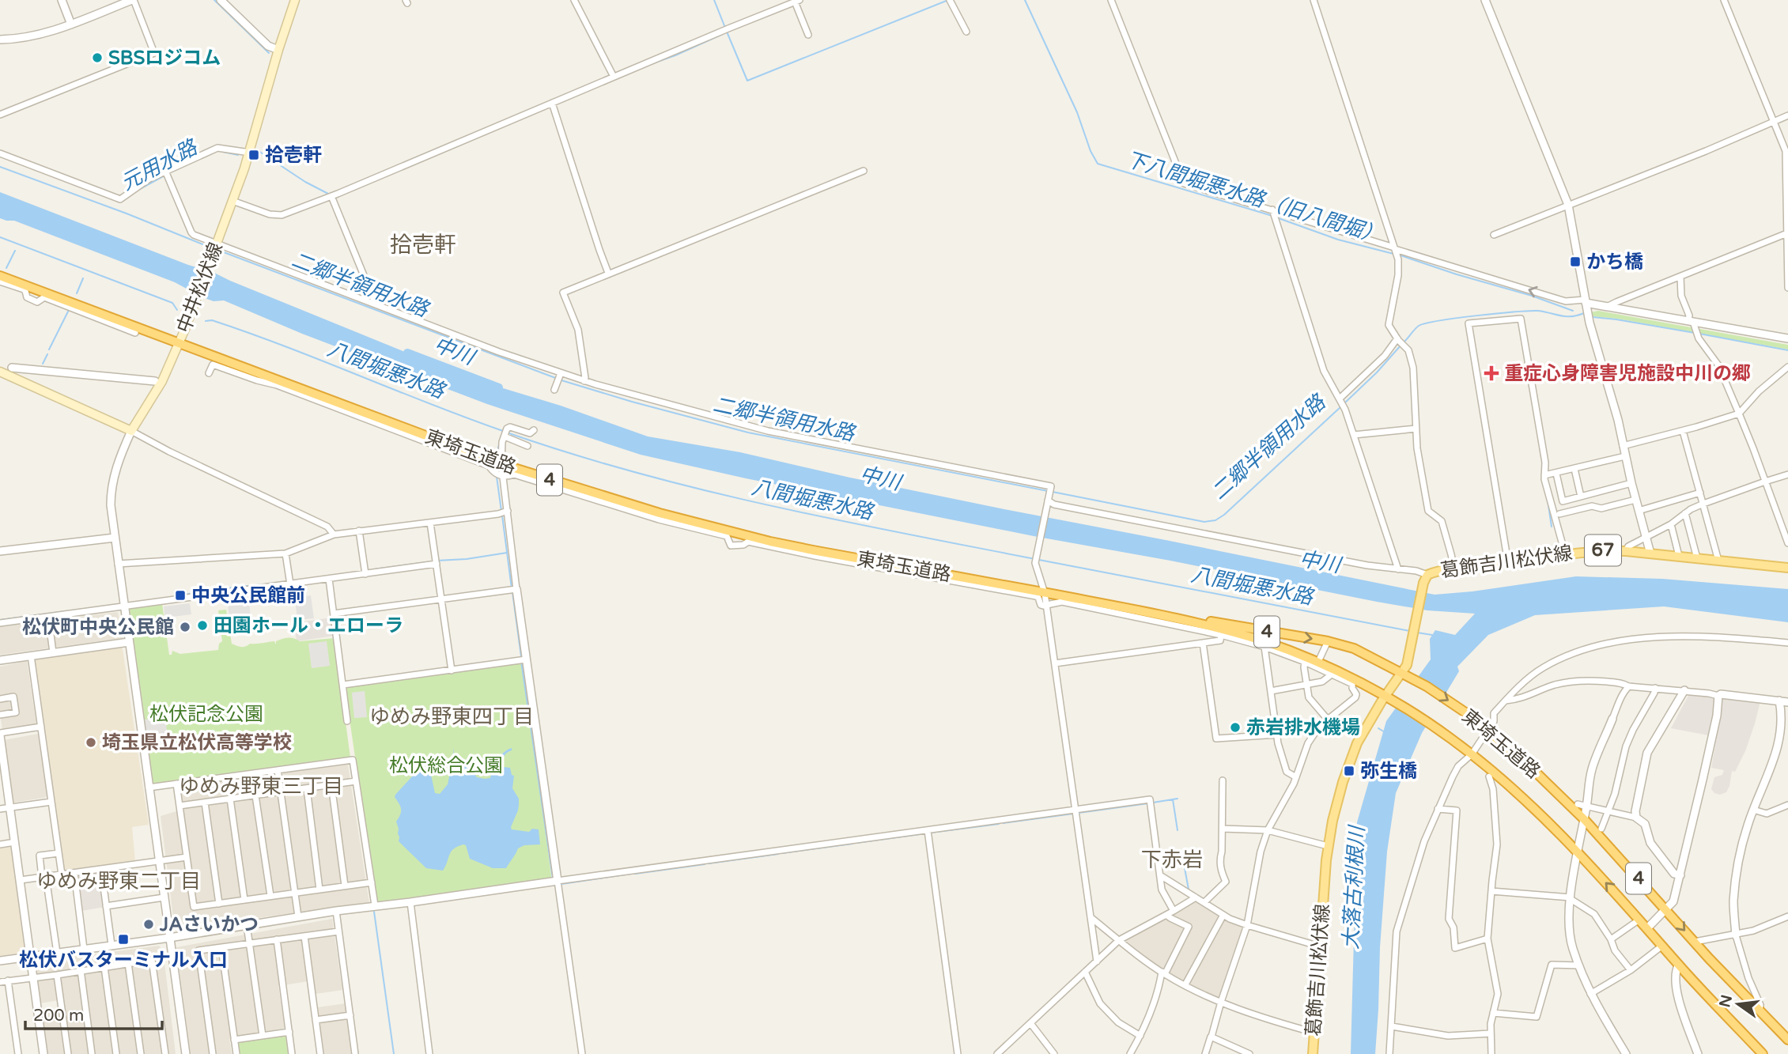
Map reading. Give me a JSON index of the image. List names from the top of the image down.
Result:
{
  "streets": {
    "highway": ["東埼玉道路", "4"],
    "main road": ["中井松伏線", "67", "葛飾吉川松伏線"]
  },
  "crossings": [
    ["中井松伏線", "東埼玉道路"],
    ["東埼玉道路", "葛飾吉川松伏線"]
  ],
  "districts": [
    "拾壱軒",
    "ゆめみ野東四丁目",
    "ゆめみ野東三丁目",
    "下赤岩",
    "ゆめみ野東二丁目"
  ],
  "water": [
    "元用水路",
    "下八間堀悪水路（旧八間堀）",
    "二郷半領用水路",
    "中川",
    "八間堀悪水路",
    "大落古利根川"
  ],
  "parks": ["松伏記念公園", "松伏総合公園"],
  "places": {
    "other": [
      "SBSロジコム",
      "田園ホール・エローラ",
      "松伏町中央公民館",
      "赤岩排水機場",
      "埼玉県立松伏高等学校",
      "JAさいかつ"
    ],
    "transit": [
      "拾壱軒",
      "かち橋",
      "中央公民館前",
      "弥生橋",
      "松伏バスターミナル入口"
    ],
    "health": ["重症心身障害児施設中川の郷"]
  },
  "scale_bar": "200 m",
  "north": "left"
}
